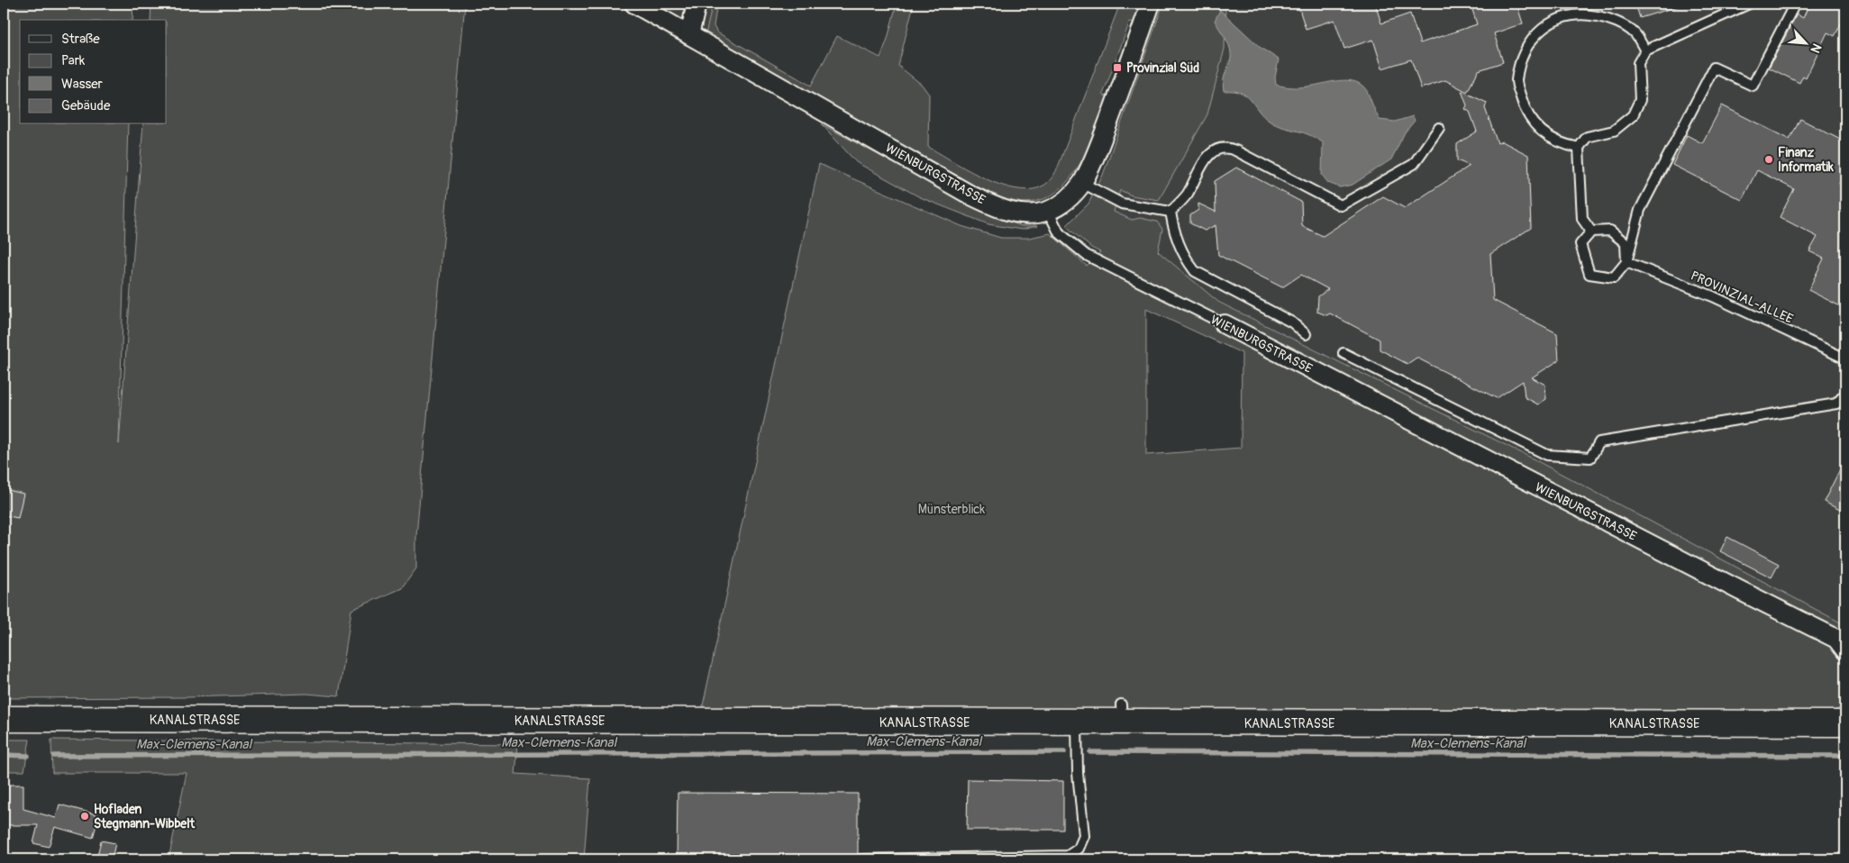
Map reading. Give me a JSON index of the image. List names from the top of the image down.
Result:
{
  "streets": {
    "main road": ["KANALSTRASSE"],
    "street": ["WIENBURGSTRASSE"],
    "lane": ["PROVINZIAL-ALLEE"]
  },
  "water": ["Max-Clemens-Kanal"],
  "parks": ["Münsterblick"],
  "places": {
    "transit": ["Provinzial Süd"],
    "other": ["Finanz Informatik", "Hofladen Stegmann-Wibbelt"]
  },
  "legend": [
    "Straße",
    "Park",
    "Wasser",
    "Gebäude"
  ],
  "north": "bottom right"
}
